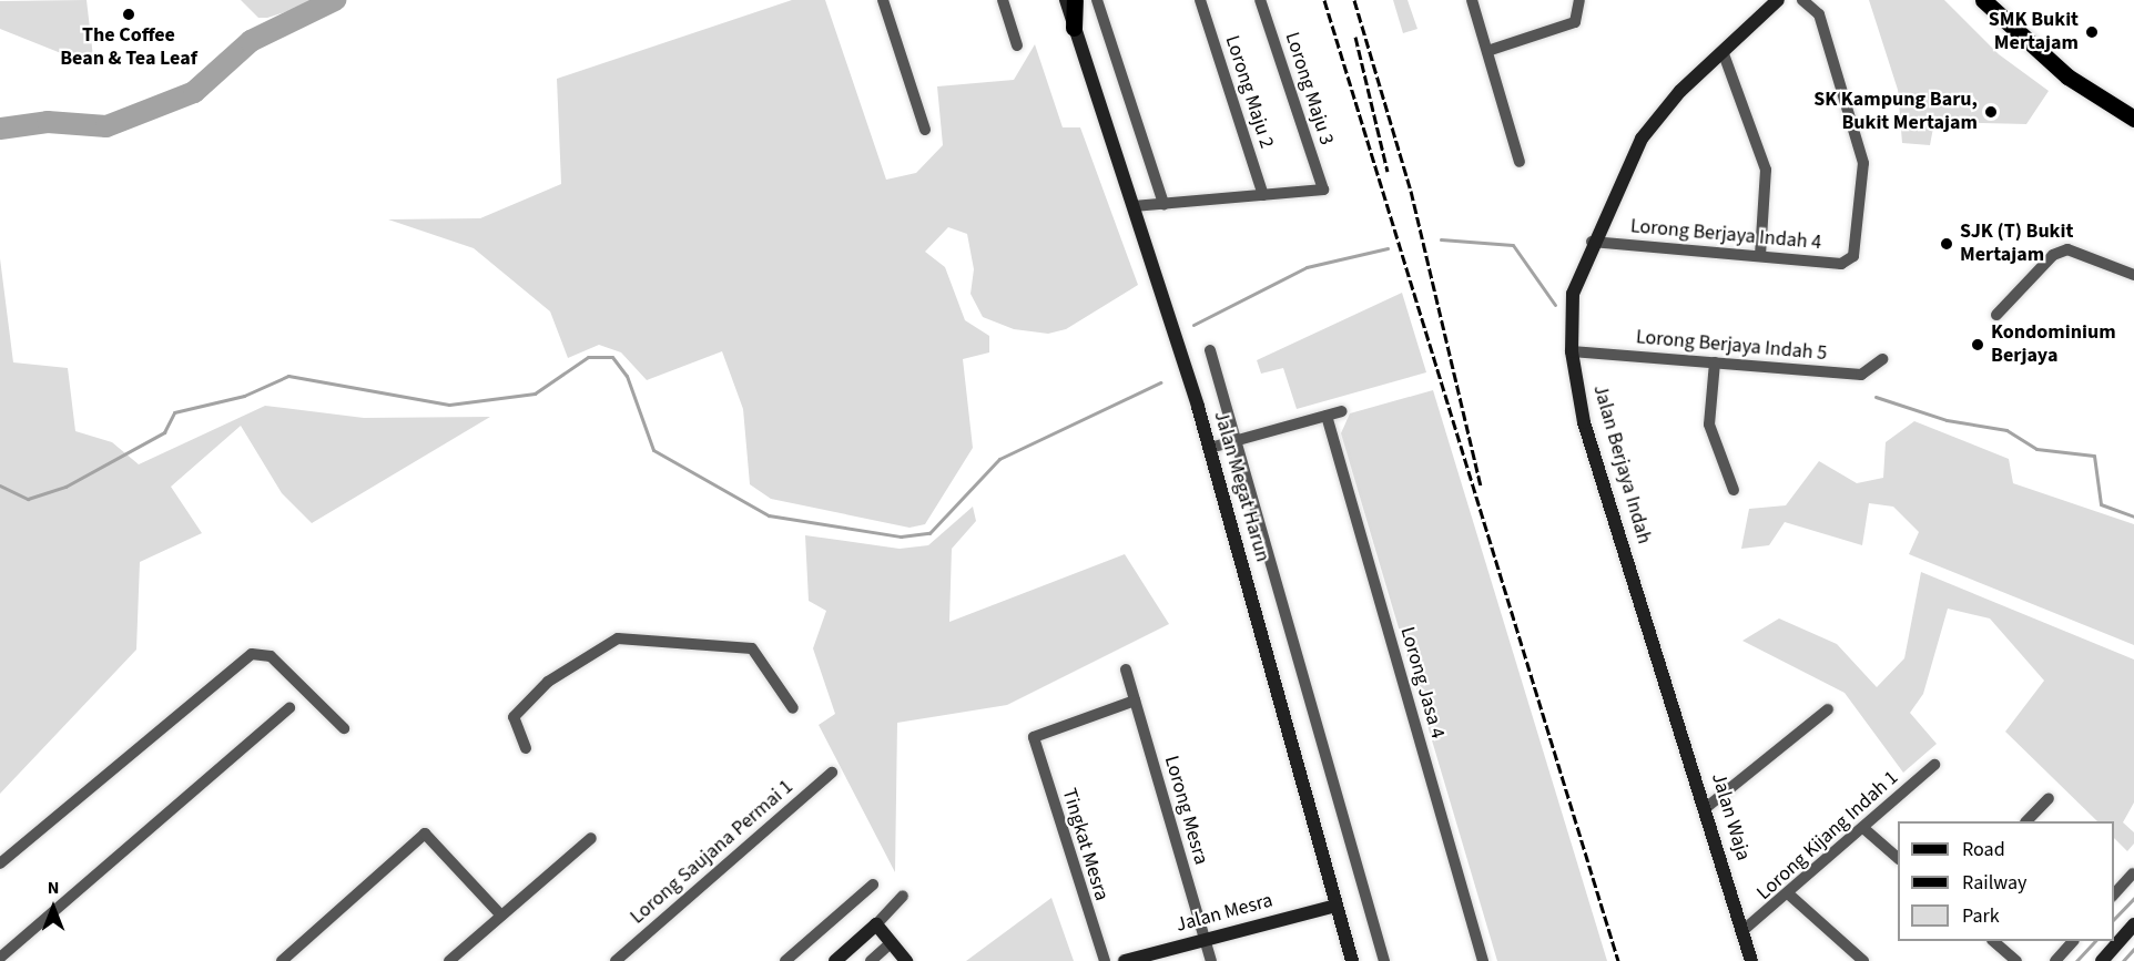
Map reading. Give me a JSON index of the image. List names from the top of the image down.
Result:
{
  "streets": {
    "street": [
      "Lorong Maju 3",
      "Lorong Maju 2",
      "Lorong Berjaya Indah 4",
      "Lorong Berjaya Indah 5",
      "Jalan Berjaya Indah",
      "Jalan Megat Harun",
      "Lorong Jasa 4",
      "Lorong Mesra",
      "Jalan Waja",
      "Lorong Kijang Indah 1",
      "Tingkat Mesra",
      "Lorong Saujana Permai 1",
      "Jalan Mesra"
    ]
  },
  "crossings": [
    ["Lorong Maju 3", "Lorong Maju 2"],
    ["Lorong Berjaya Indah 4", "Jalan Berjaya Indah"],
    ["Lorong Berjaya Indah 5", "Jalan Berjaya Indah"],
    ["Jalan Berjaya Indah", "Jalan Waja"],
    ["Jalan Megat Harun", "Jalan Mesra"],
    ["Lorong Mesra", "Tingkat Mesra"],
    ["Lorong Mesra", "Jalan Mesra"],
    ["Jalan Waja", "Lorong Kijang Indah 1"]
  ],
  "places": [
    "The Coffee Bean & Tea Leaf",
    "SMK Bukit Mertajam",
    "SK Kampung Baru, Bukit Mertajam",
    "SJK (T) Bukit Mertajam",
    "Kondominium Berjaya"
  ],
  "legend": ["Road", "Railway", "Park"],
  "north": "top"
}
